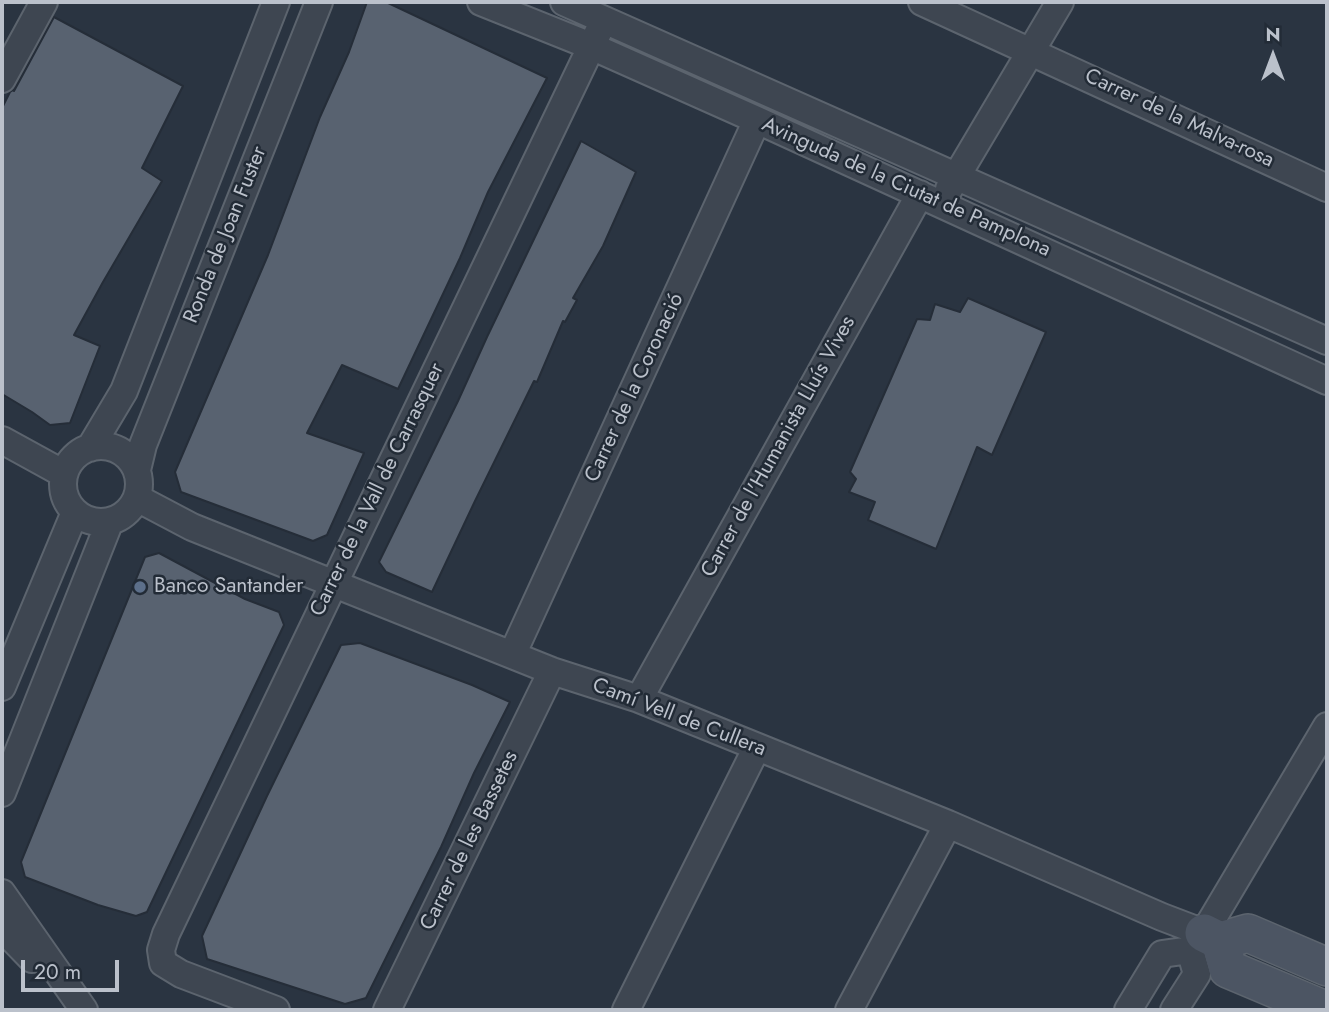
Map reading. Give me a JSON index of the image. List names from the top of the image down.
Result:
{
  "streets": {
    "street": [
      "Carrer de la Malva-rosa",
      "Avinguda de la Ciutat de Pamplona",
      "Ronda de Joan Fuster",
      "Carrer de la Coronació",
      "Carrer de l'Humanista Lluís Vives",
      "Carrer de la Vall de Carrasquer",
      "Camí Vell de Cullera",
      "Carrer de les Bassetes"
    ]
  },
  "crossings": [
    ["Carrer de la Malva-rosa", "Carrer de l'Humanista Lluís Vives"],
    ["Avinguda de la Ciutat de Pamplona", "Carrer de la Coronació"],
    ["Avinguda de la Ciutat de Pamplona", "Carrer de l'Humanista Lluís Vives"],
    ["Avinguda de la Ciutat de Pamplona", "Carrer de la Vall de Carrasquer"],
    ["Ronda de Joan Fuster", "Camí Vell de Cullera"],
    ["Carrer de la Coronació", "Camí Vell de Cullera"],
    ["Carrer de l'Humanista Lluís Vives", "Camí Vell de Cullera"],
    ["Carrer de la Vall de Carrasquer", "Camí Vell de Cullera"],
    ["Camí Vell de Cullera", "Carrer de les Bassetes"]
  ],
  "places": ["Banco Santander"],
  "scale_bar": "20 m",
  "north": "top"
}
